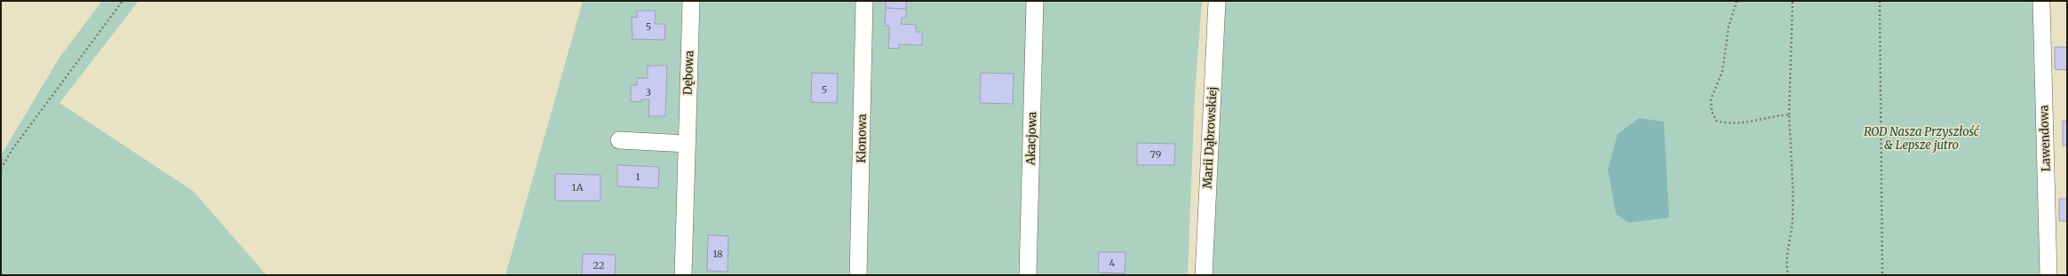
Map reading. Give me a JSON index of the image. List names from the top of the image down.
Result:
{
  "streets": {
    "street": [
      "Dębowa",
      "Marii Dąbrowskiej",
      "Klonowa",
      "Akacjowa",
      "Lawendowa"
    ]
  },
  "parks": ["ROD Nasza Przyszłość & Lepsze jutro"],
  "house_numbers": [
    "5",
    "5",
    "3",
    "79",
    "1",
    "1A",
    "18",
    "4",
    "22"
  ]
}
